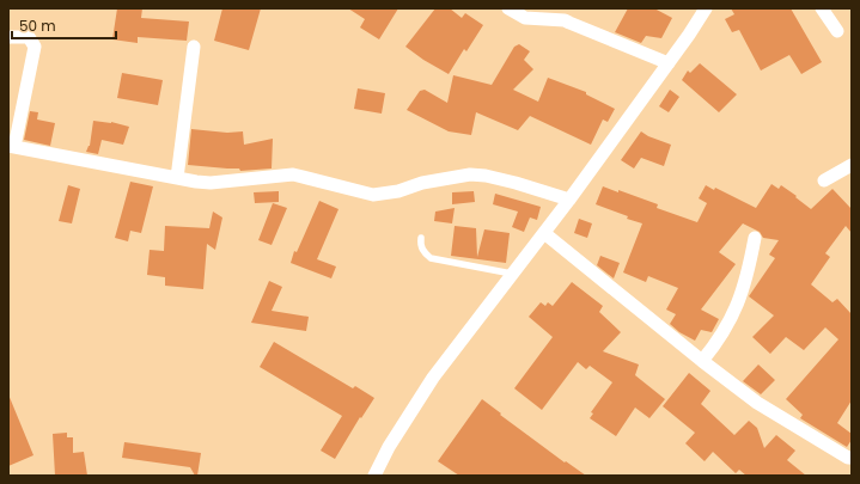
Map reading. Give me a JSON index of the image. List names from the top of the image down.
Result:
{
  "scale_bar": "50 m"
}
